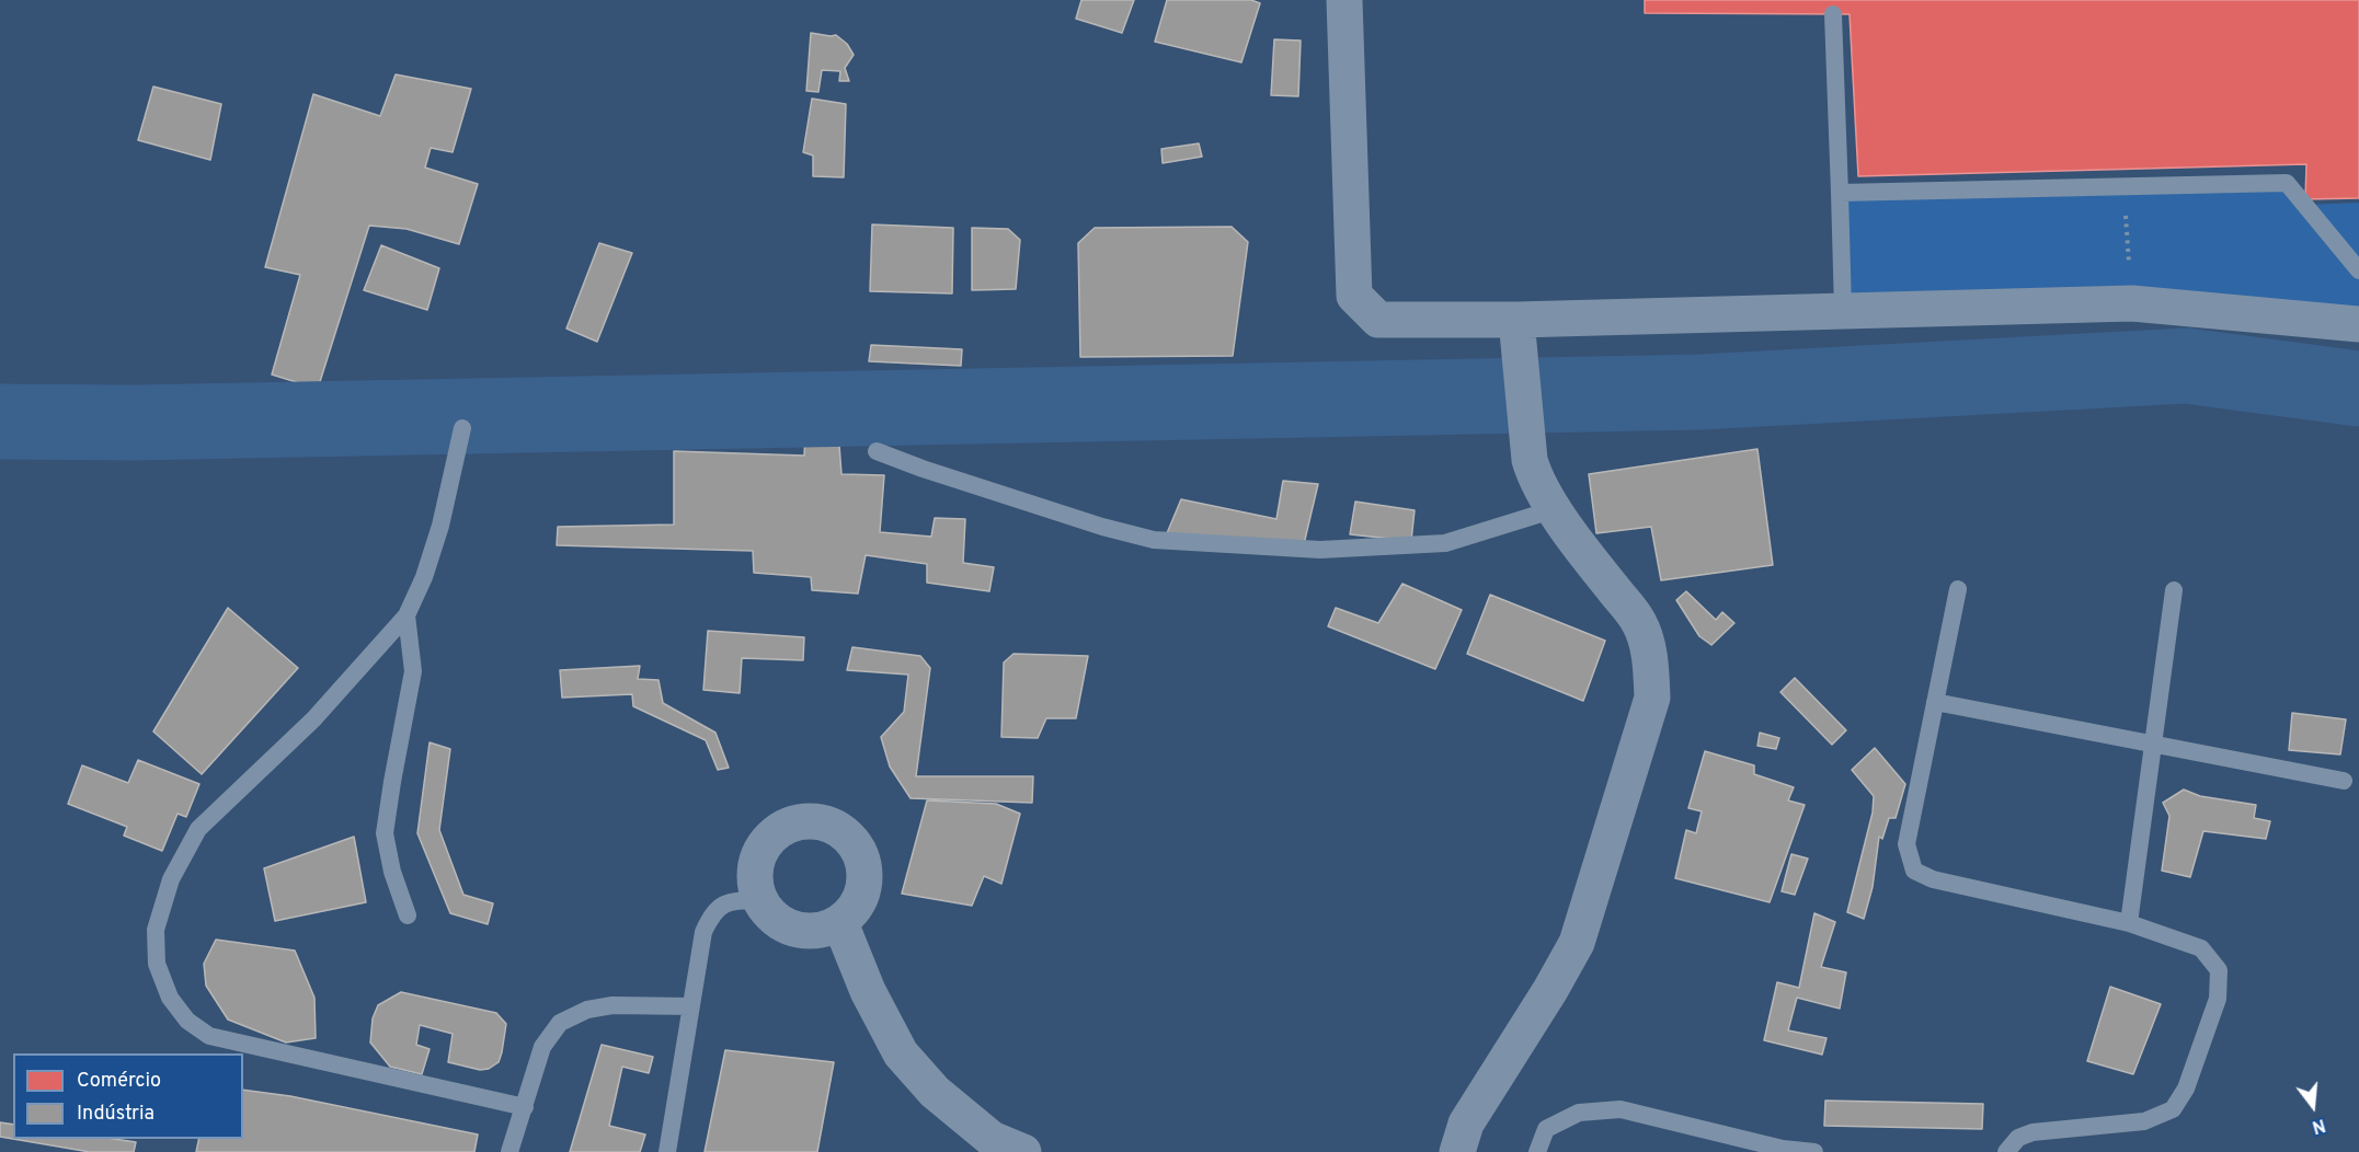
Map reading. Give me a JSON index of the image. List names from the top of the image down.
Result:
{
  "legend": ["Comércio", "Indústria"],
  "north": "bottom"
}
